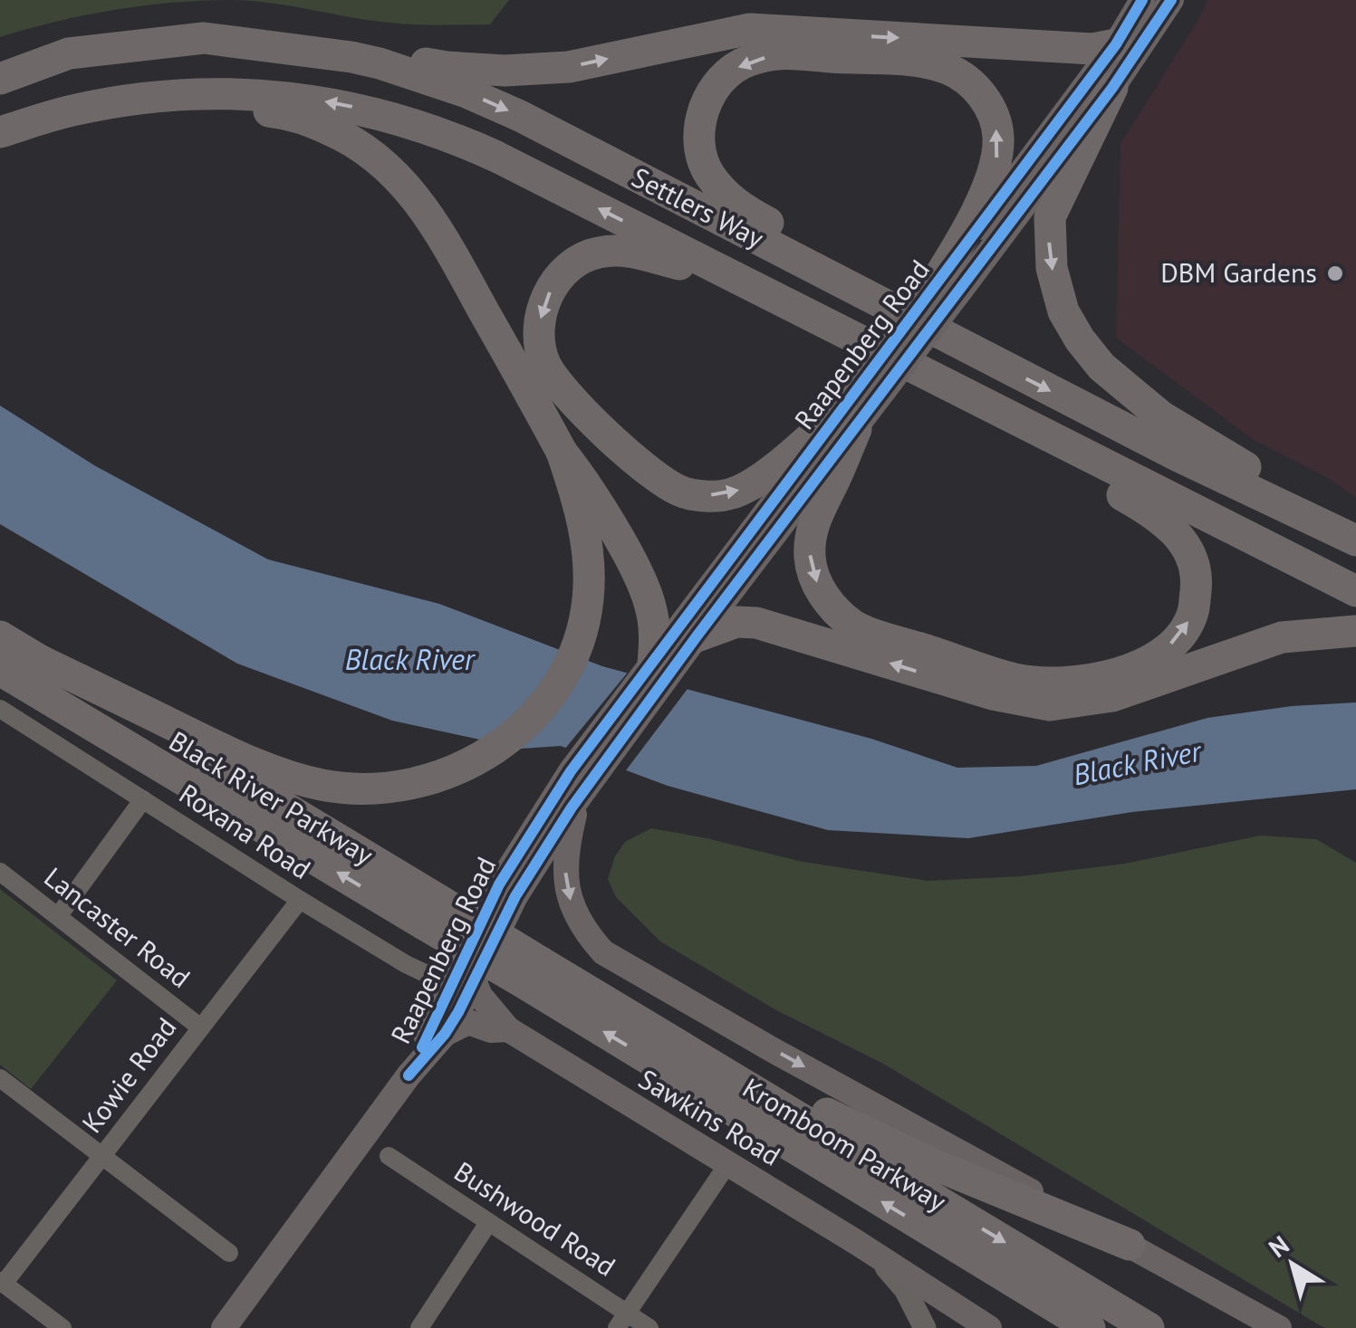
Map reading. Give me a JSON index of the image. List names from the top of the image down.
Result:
{
  "streets": {
    "highway": ["Settlers Way", "Black River Parkway", "Kromboom Parkway"],
    "main road": ["Raapenberg Road", "Sawkins Road"],
    "street": [
      "Roxana Road",
      "Lancaster Road",
      "Kowie Road",
      "Bushwood Road"
    ]
  },
  "crossings": [
    ["Raapenberg Road", "Roxana Road"],
    ["Raapenberg Road", "Sawkins Road"],
    ["Black River Parkway", "Kromboom Parkway"],
    ["Roxana Road", "Kowie Road"],
    ["Roxana Road", "Sawkins Road"],
    ["Lancaster Road", "Kowie Road"]
  ],
  "water": ["Black River"],
  "places": ["DBM Gardens"],
  "north": "top left"
}
